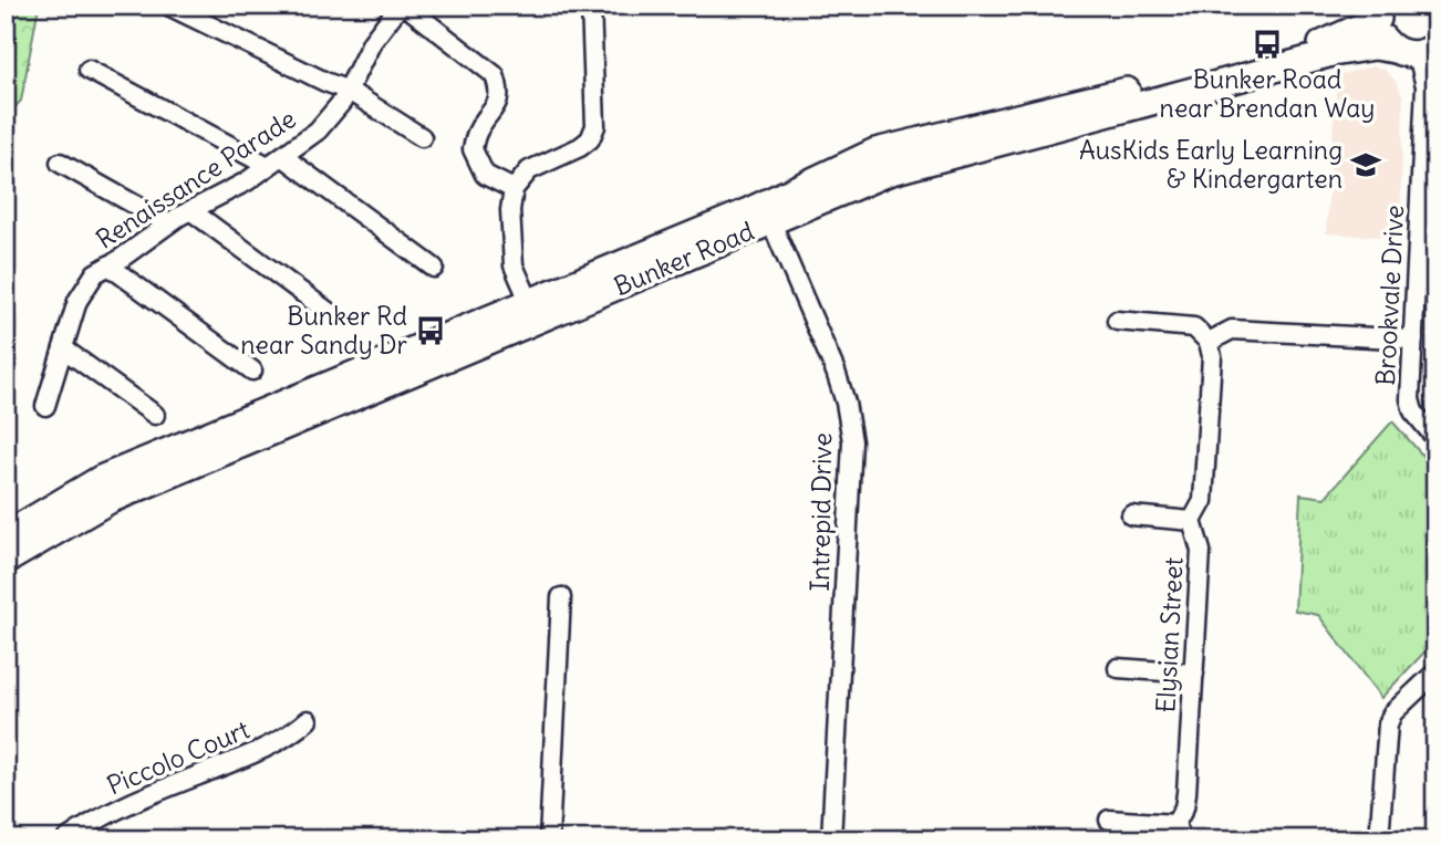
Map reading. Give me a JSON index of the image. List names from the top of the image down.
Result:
{
  "streets": {
    "main road": ["Bunker Road"],
    "street": [
      "Renaissance Parade",
      "Brookvale Drive",
      "Intrepid Drive",
      "Elysian Street",
      "Piccolo Court"
    ]
  },
  "crossings": [
    ["Bunker Road", "Brookvale Drive"],
    ["Bunker Road", "Intrepid Drive"]
  ],
  "places": {
    "bus stop": ["Bunker Road near Brendan Way", "Bunker Rd near Sandy Dr"],
    "school or university": ["AusKids Early Learning & Kindergarten"]
  }
}
